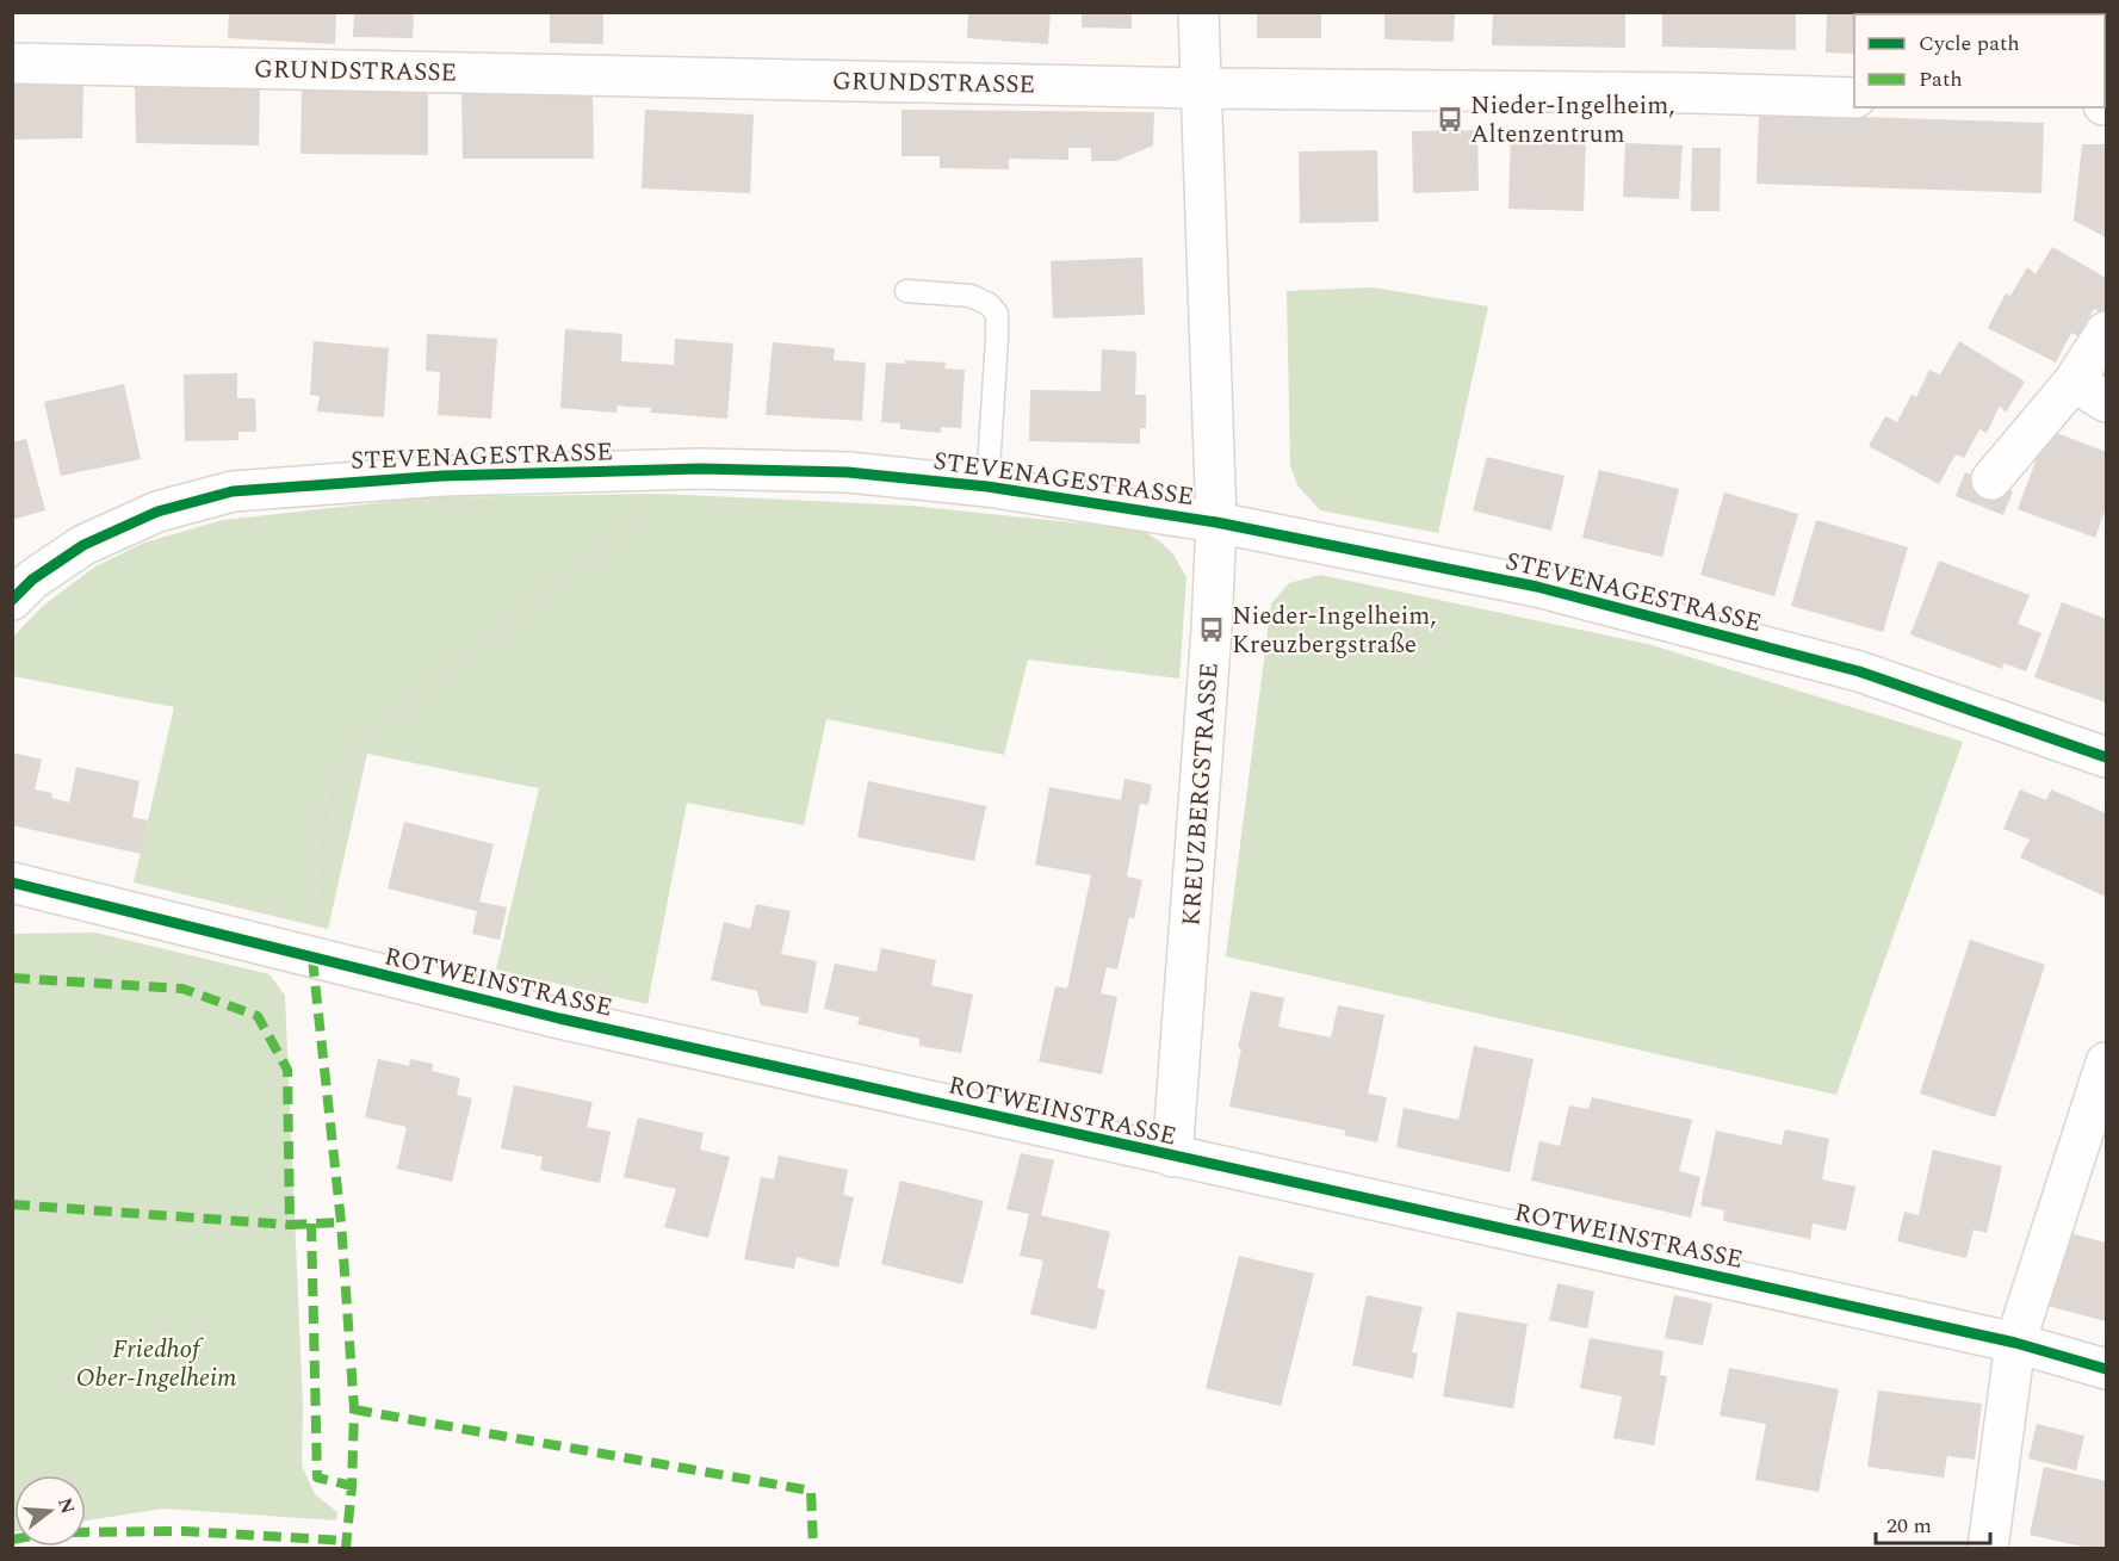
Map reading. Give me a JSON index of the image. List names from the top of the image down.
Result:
{
  "streets": {
    "street": [
      "GRUNDSTRASSE",
      "STEVENAGESTRASSE",
      "KREUZBERGSTRASSE",
      "ROTWEINSTRASSE"
    ]
  },
  "crossings": [
    ["GRUNDSTRASSE", "KREUZBERGSTRASSE"],
    ["STEVENAGESTRASSE", "KREUZBERGSTRASSE"],
    ["KREUZBERGSTRASSE", "ROTWEINSTRASSE"]
  ],
  "parks": ["Friedhof Ober-Ingelheim"],
  "places": {
    "bus stop": ["Nieder-Ingelheim, Altenzentrum", "Nieder-Ingelheim, Kreuzbergstraße"]
  },
  "legend": ["Cycle path", "Path"],
  "scale_bar": "20 m",
  "north": "right"
}
